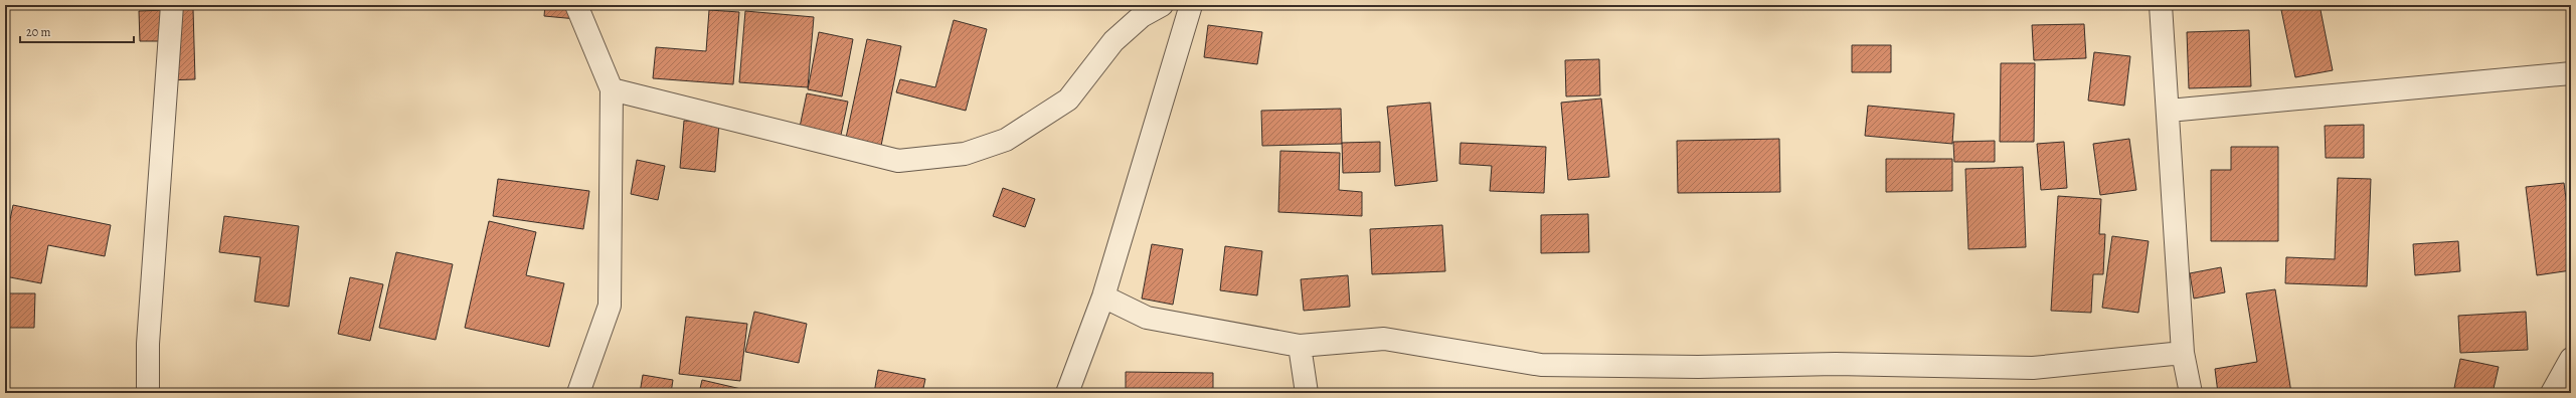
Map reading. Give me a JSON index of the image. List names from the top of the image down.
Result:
{
  "scale_bar": "20 m"
}
